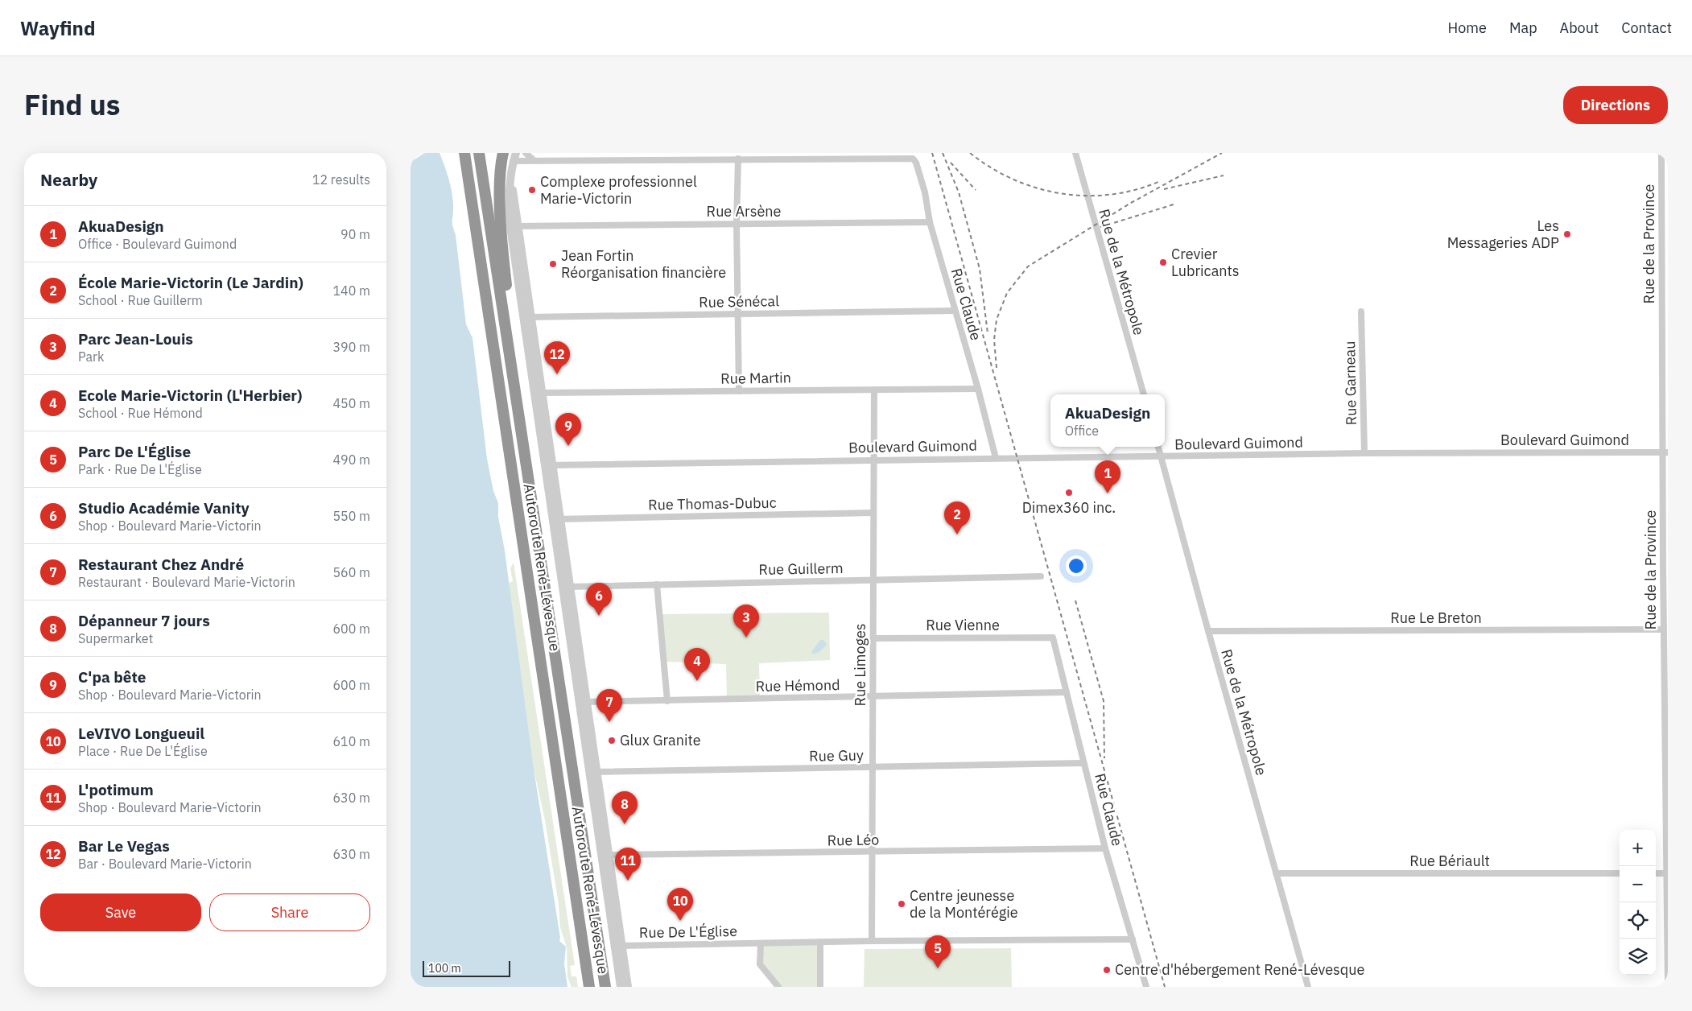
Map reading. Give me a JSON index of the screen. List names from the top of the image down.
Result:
{
  "streets": {
    "highway": ["Autoroute René-Lévesque"],
    "street": [
      "Rue Arsène",
      "Rue de la Province",
      "Rue de la Métropole",
      "Rue Sénécal",
      "Rue Claude",
      "Rue Martin",
      "Rue Garneau",
      "Boulevard Guimond",
      "Rue Thomas-Dubuc",
      "Rue Guillerm",
      "Rue Le Breton",
      "Rue Vienne",
      "Rue Limoges",
      "Rue Hémond",
      "Rue Guy",
      "Rue Léo",
      "Rue Bériault",
      "Rue De L'Église"
    ]
  },
  "crossings": [
    ["Rue Arsène", "Rue Claude"],
    ["Rue de la Province", "Boulevard Guimond"],
    ["Rue de la Province", "Rue Le Breton"],
    ["Rue de la Métropole", "Boulevard Guimond"],
    ["Rue de la Métropole", "Rue Le Breton"],
    ["Rue de la Métropole", "Rue Bériault"],
    ["Rue Sénécal", "Rue Claude"],
    ["Rue Claude", "Rue Martin"],
    ["Rue Claude", "Boulevard Guimond"],
    ["Rue Claude", "Rue Vienne"],
    ["Rue Claude", "Rue Hémond"],
    ["Rue Claude", "Rue Guy"],
    ["Rue Claude", "Rue Léo"],
    ["Rue Claude", "Rue De L'Église"],
    ["Rue Martin", "Rue Limoges"],
    ["Rue Garneau", "Boulevard Guimond"],
    ["Boulevard Guimond", "Rue Limoges"],
    ["Rue Thomas-Dubuc", "Rue Limoges"],
    ["Rue Guillerm", "Rue Limoges"],
    ["Rue Vienne", "Rue Limoges"],
    ["Rue Limoges", "Rue Hémond"],
    ["Rue Limoges", "Rue Guy"],
    ["Rue Limoges", "Rue Léo"],
    ["Rue Limoges", "Rue De L'Église"]
  ],
  "places": [
    "Complexe professionnel Marie-Victorin",
    "Les Messageries ADP",
    "Crevier Lubricants",
    "Jean Fortin Réorganisation financière",
    "Dimex360 inc.",
    "Glux Granite",
    "Centre jeunesse de la Montérégie",
    "Centre d'hébergement René-Lévesque"
  ],
  "scale_bar": "100 m",
  "page": {
    "header": "Wayfind",
    "nav": [
      "Home",
      "Map",
      "About",
      "Contact"
    ],
    "title": "Find us",
    "buttons": [
      "Directions",
      ["Save", "Share"]
    ],
    "heading": ["Nearby", "12 results"],
    "list": [
      {
        "mark": "1",
        "name": "AkuaDesign",
        "note": "Office · Boulevard Guimond",
        "value": "90 m"
      },
      {
        "mark": "2",
        "name": "École Marie-Victorin (Le Jardin)",
        "note": "School · Rue Guillerm",
        "value": "140 m"
      },
      {
        "mark": "3",
        "name": "Parc Jean-Louis",
        "note": "Park",
        "value": "390 m"
      },
      {
        "mark": "4",
        "name": "Ecole Marie-Victorin (L'Herbier)",
        "note": "School · Rue Hémond",
        "value": "450 m"
      },
      {
        "mark": "5",
        "name": "Parc De L'Église",
        "note": "Park · Rue De L'Église",
        "value": "490 m"
      },
      {
        "mark": "6",
        "name": "Studio Académie Vanity",
        "note": "Shop · Boulevard Marie-Victorin",
        "value": "550 m"
      },
      {
        "mark": "7",
        "name": "Restaurant Chez André",
        "note": "Restaurant · Boulevard Marie-Victorin",
        "value": "560 m"
      },
      {
        "mark": "8",
        "name": "Dépanneur 7 jours",
        "note": "Supermarket",
        "value": "600 m"
      },
      {
        "mark": "9",
        "name": "C'pa bête",
        "note": "Shop · Boulevard Marie-Victorin",
        "value": "600 m"
      },
      {
        "mark": "10",
        "name": "LeVIVO Longueuil",
        "note": "Place · Rue De L'Église",
        "value": "610 m"
      },
      {
        "mark": "11",
        "name": "L'potimum",
        "note": "Shop · Boulevard Marie-Victorin",
        "value": "630 m"
      },
      {
        "mark": "12",
        "name": "Bar Le Vegas",
        "note": "Bar · Boulevard Marie-Victorin",
        "value": "630 m"
      }
    ],
    "pins": [
      "12",
      "9",
      "1",
      "2",
      "6",
      "3",
      "4",
      "7",
      "8",
      "11",
      "10",
      "5"
    ],
    "popup": ["AkuaDesign", "Office"],
    "map_buttons": ["+", "−"],
    "scale": "100 m"
  }
}
